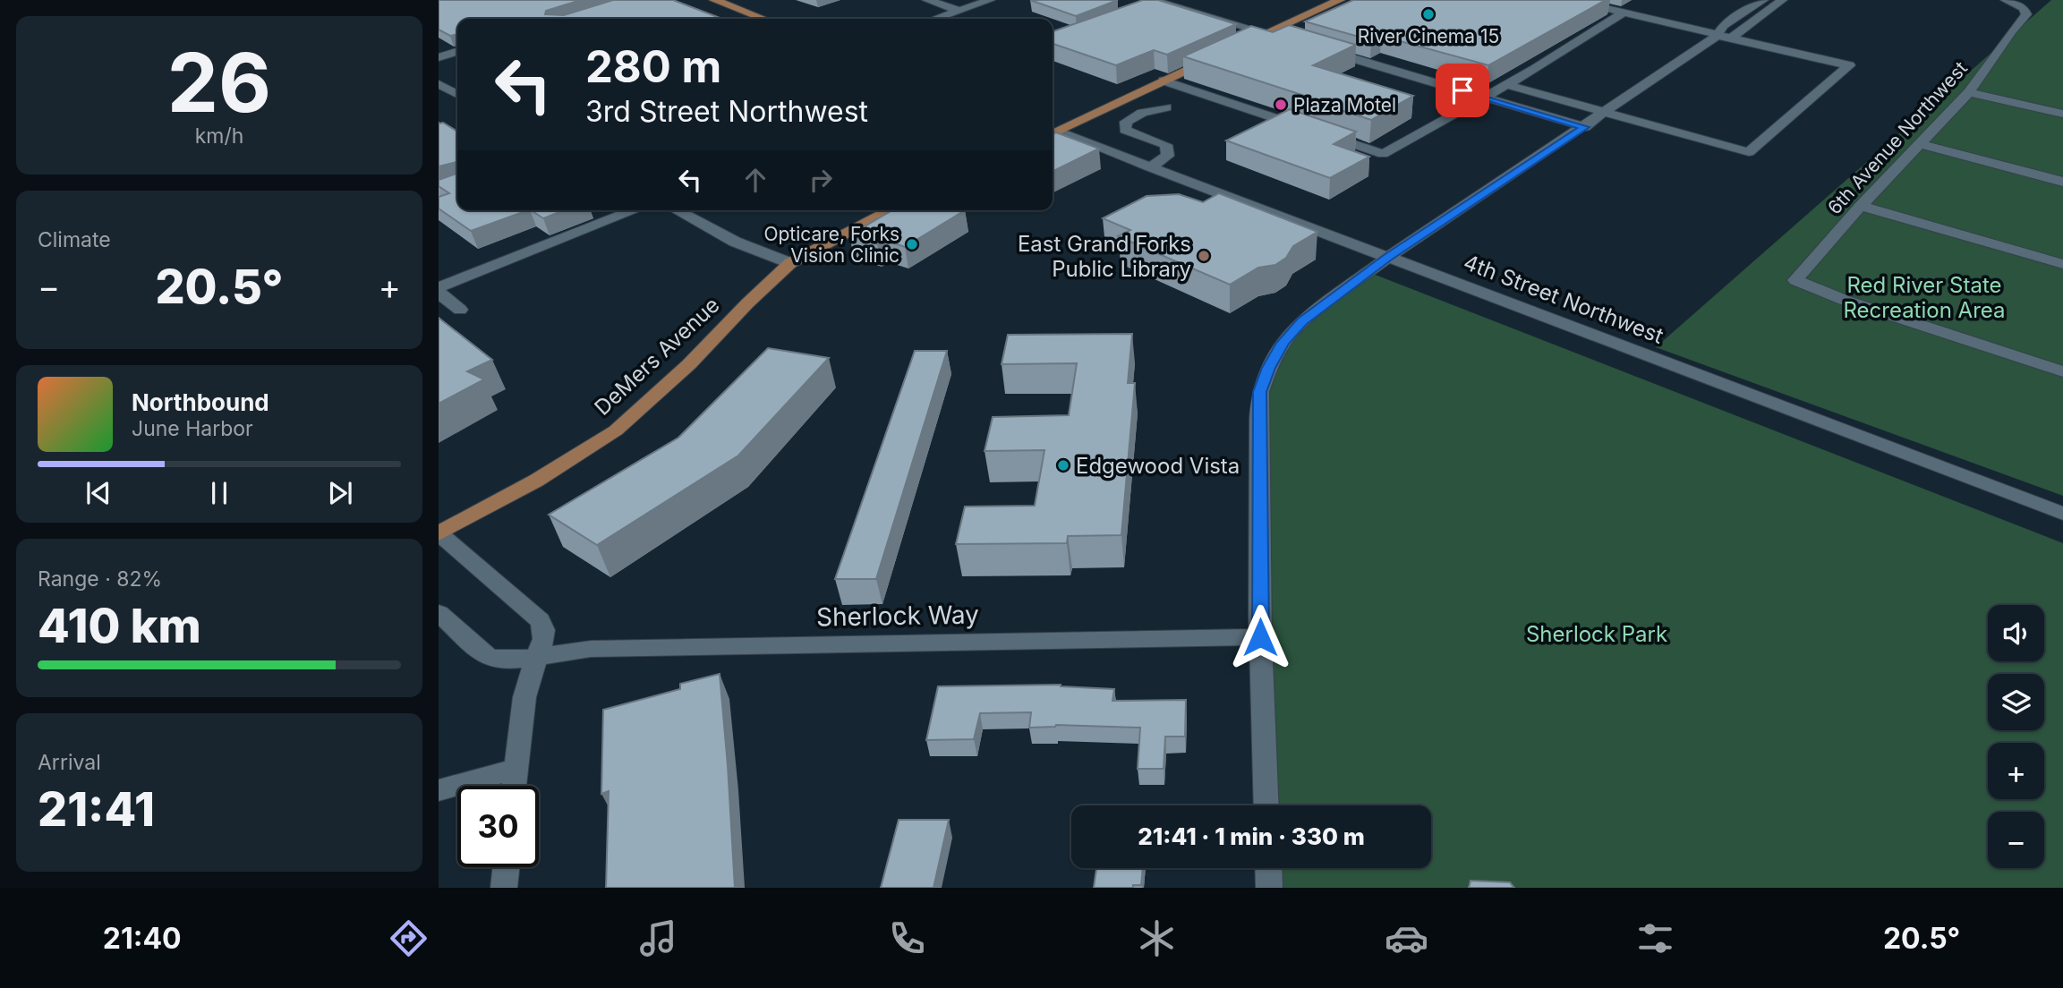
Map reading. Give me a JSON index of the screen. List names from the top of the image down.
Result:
{
  "streets": {
    "main road": ["DeMers Avenue"],
    "street": ["6th Avenue Northwest", "4th Street Northwest", "Sherlock Way"]
  },
  "parks": ["Red River State Recreation Area", "Sherlock Park"],
  "places": [
    "River Cinema 15",
    "Plaza Motel",
    "Opticare, Forks Vision Clinic",
    "East Grand Forks Public Library",
    "Edgewood Vista"
  ],
  "page": {
    "tile": [
      ["26", "km/h"],
      "Climate",
      ["Range · 82%", "410 km"],
      ["Arrival", "21:41"]
    ],
    "turn": ["280 m", "3rd Street Northwest"],
    "heat": ["−", "20.5°", "+"],
    "song": ["Northbound", "June Harbor"],
    "map_buttons": ["+", "−"],
    "limit": "30",
    "trip": "21:41 · 1 min · 330 m",
    "tabs": ["21:40", "20.5°"]
  }
}
